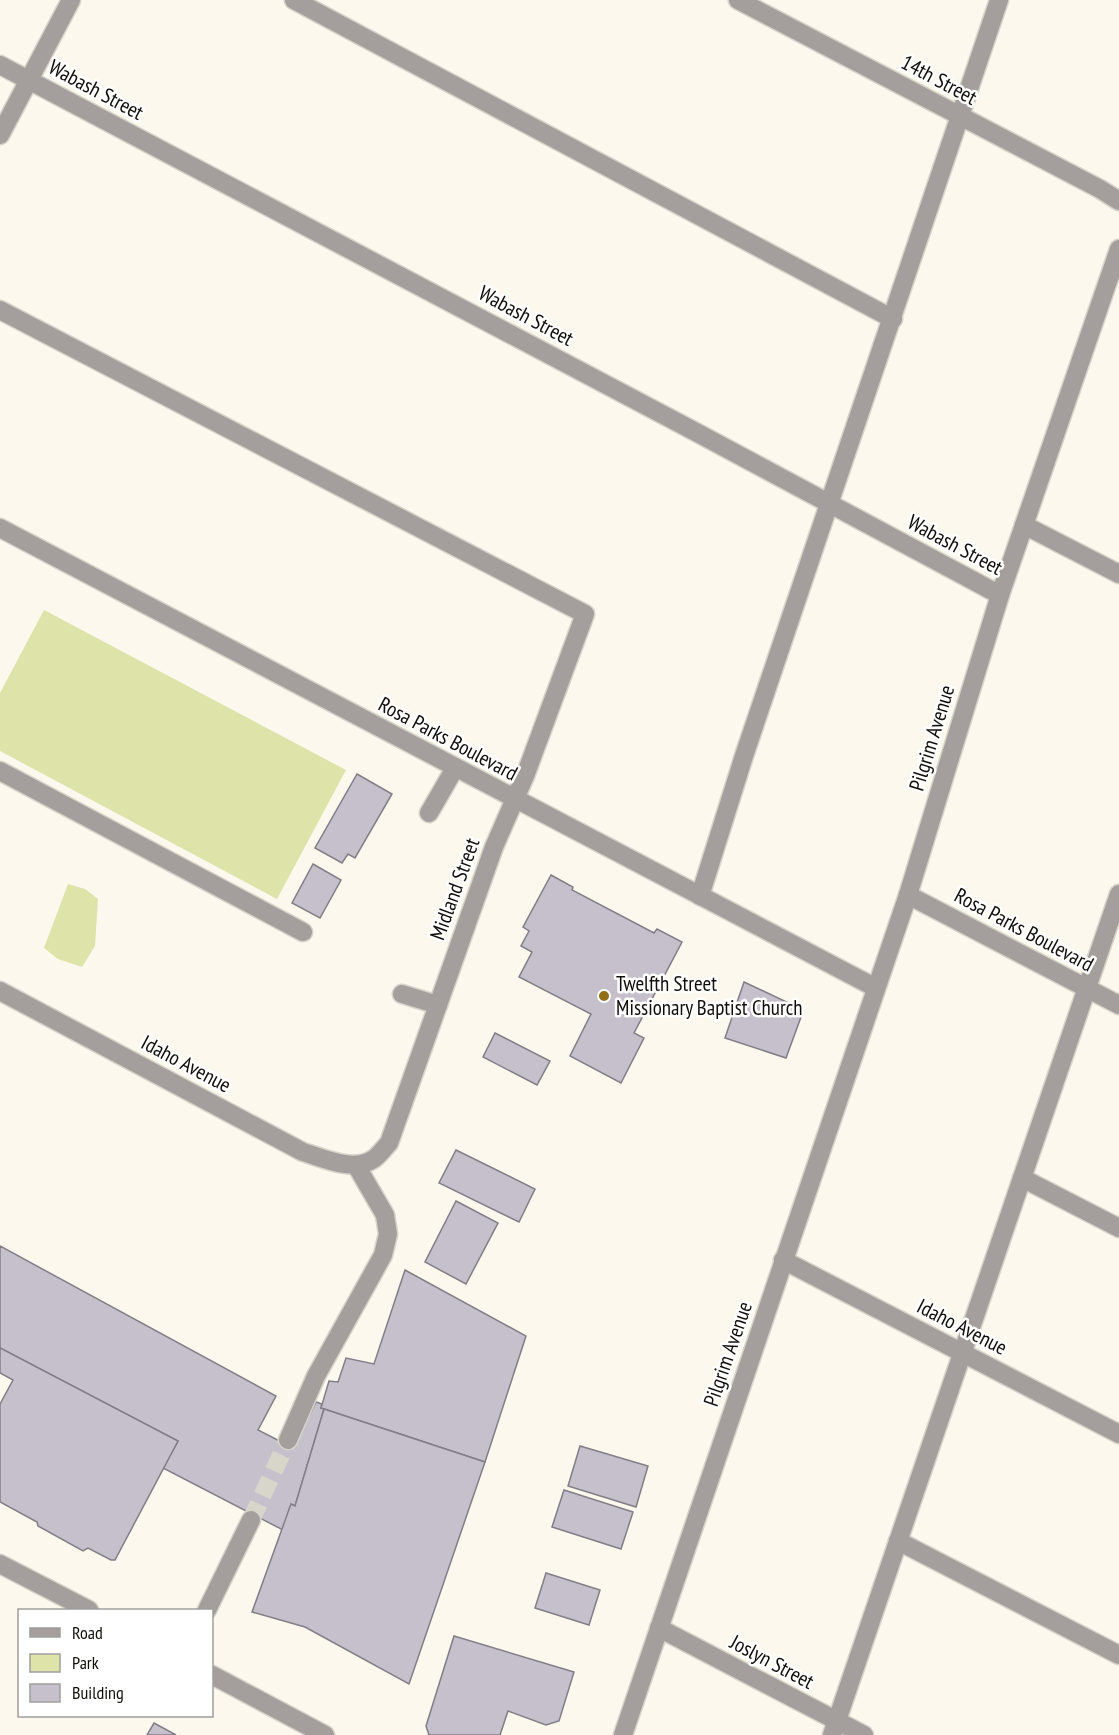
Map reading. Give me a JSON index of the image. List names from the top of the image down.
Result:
{
  "streets": {
    "street": [
      "14th Street",
      "Wabash Street",
      "Pilgrim Avenue",
      "Rosa Parks Boulevard",
      "Midland Street",
      "Idaho Avenue",
      "Joslyn Street"
    ]
  },
  "crossings": [
    ["Wabash Street", "Pilgrim Avenue"],
    ["Pilgrim Avenue", "Rosa Parks Boulevard"],
    ["Pilgrim Avenue", "Idaho Avenue"],
    ["Pilgrim Avenue", "Joslyn Street"],
    ["Rosa Parks Boulevard", "Midland Street"],
    ["Midland Street", "Idaho Avenue"]
  ],
  "places": ["Twelfth Street Missionary Baptist Church"],
  "legend": ["Road", "Park", "Building"]
}
